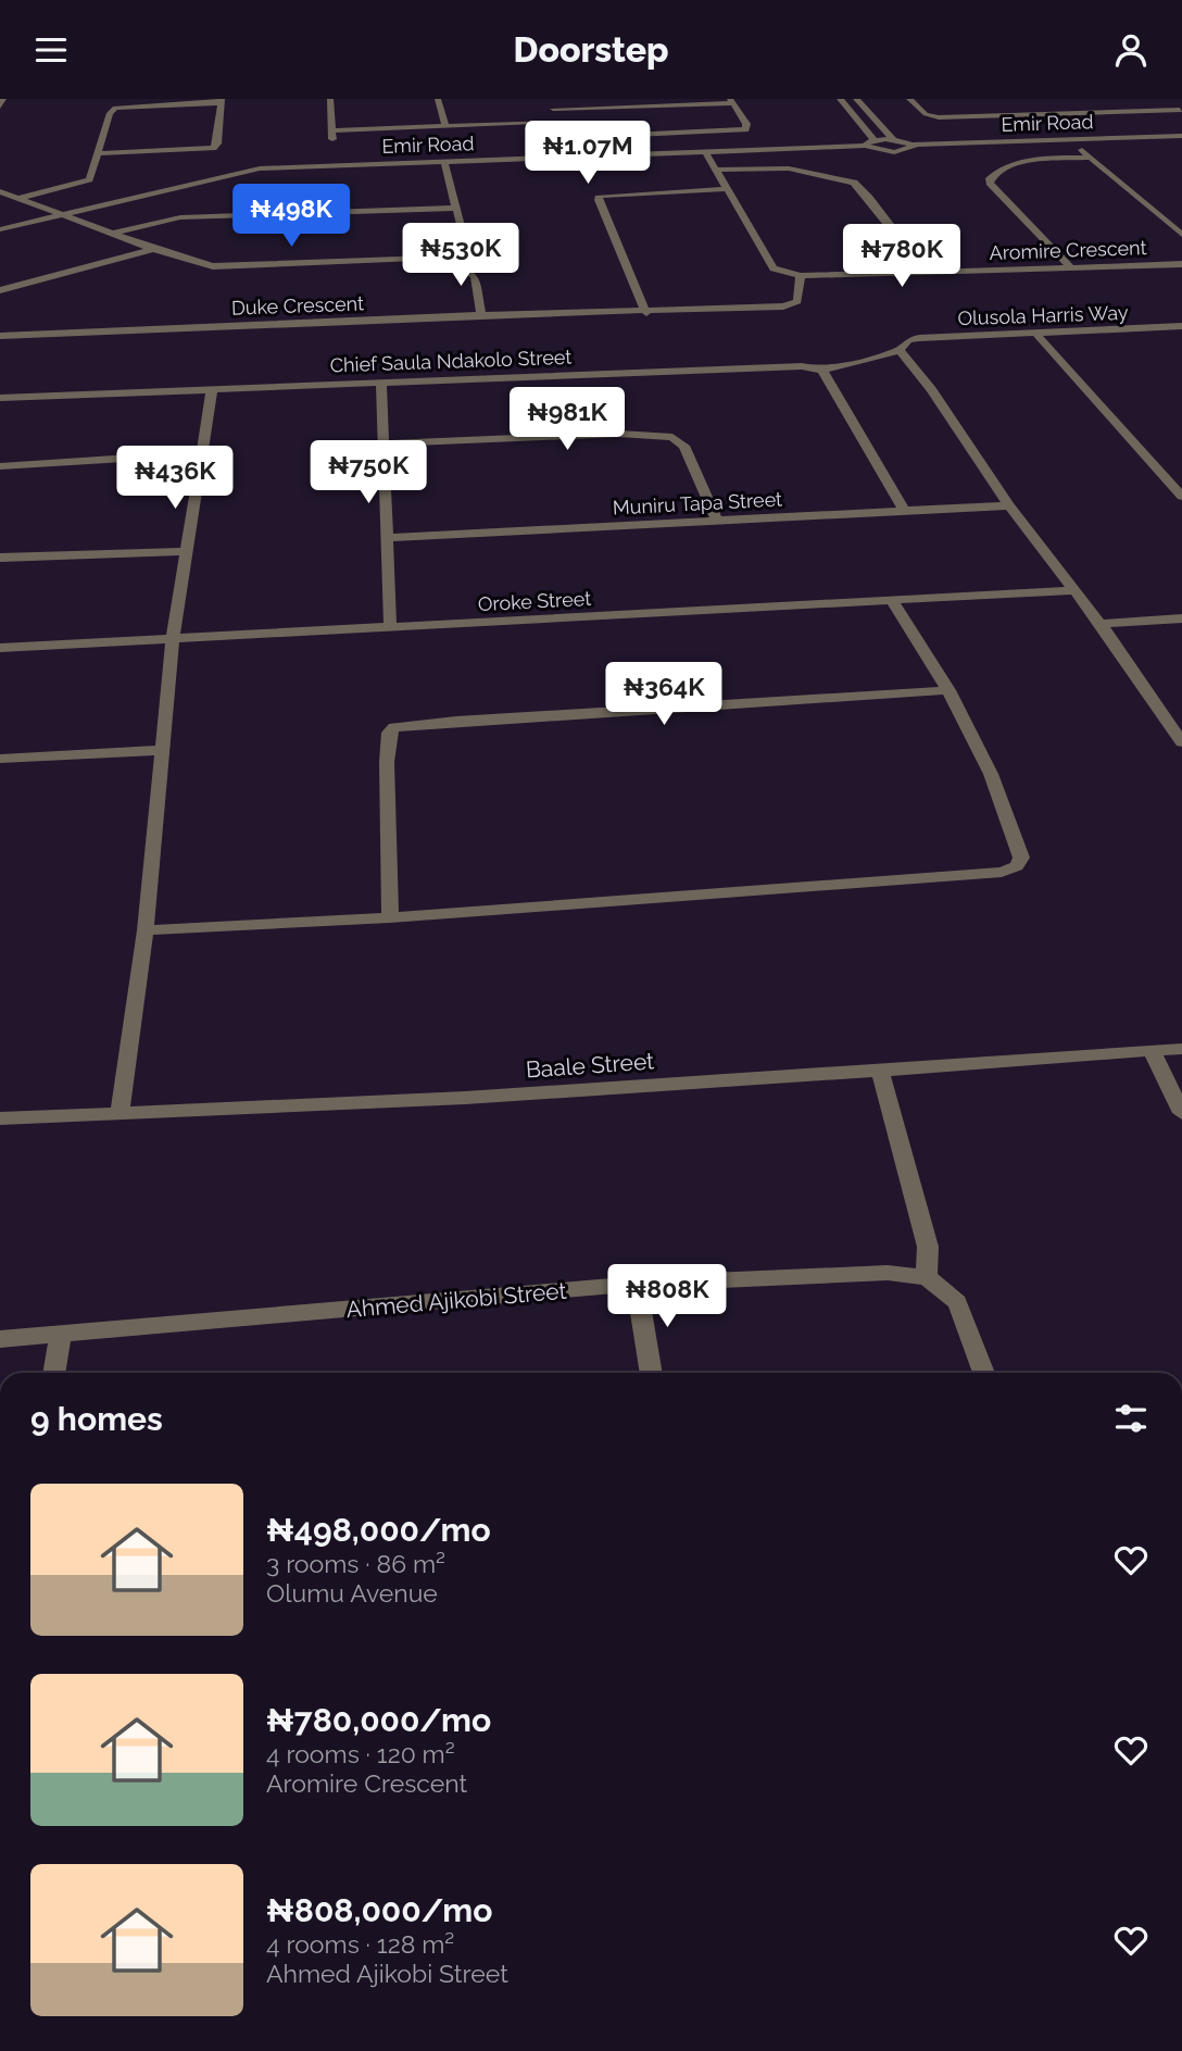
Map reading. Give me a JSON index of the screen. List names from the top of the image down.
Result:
{
  "streets": {
    "street": [
      "Emir Road",
      "Aromire Crescent",
      "Duke Crescent",
      "Olusola Harris Way",
      "Chief Saula Ndakolo Street",
      "Muniru Tapa Street",
      "Oroke Street",
      "Baale Street",
      "Ahmed Ajikobi Street"
    ]
  },
  "crossings": [
    ["Emir Road", "Aromire Crescent"],
    ["Aromire Crescent", "Duke Crescent"],
    ["Olusola Harris Way", "Chief Saula Ndakolo Street"]
  ],
  "page": {
    "header": "Doorstep",
    "price": [
      "₦1.07M",
      "₦498K",
      "₦530K",
      "₦780K",
      "₦981K",
      "₦750K",
      "₦436K",
      "₦364K",
      "₦808K"
    ],
    "heading": "9 homes",
    "list": [
      {
        "name": "₦498,000/mo",
        "note": "3 rooms · 86 m² · Olumu Avenue"
      },
      {
        "name": "₦780,000/mo",
        "note": "4 rooms · 120 m² · Aromire Crescent"
      },
      {
        "name": "₦808,000/mo",
        "note": "4 rooms · 128 m² · Ahmed Ajikobi Street"
      }
    ]
  }
}
